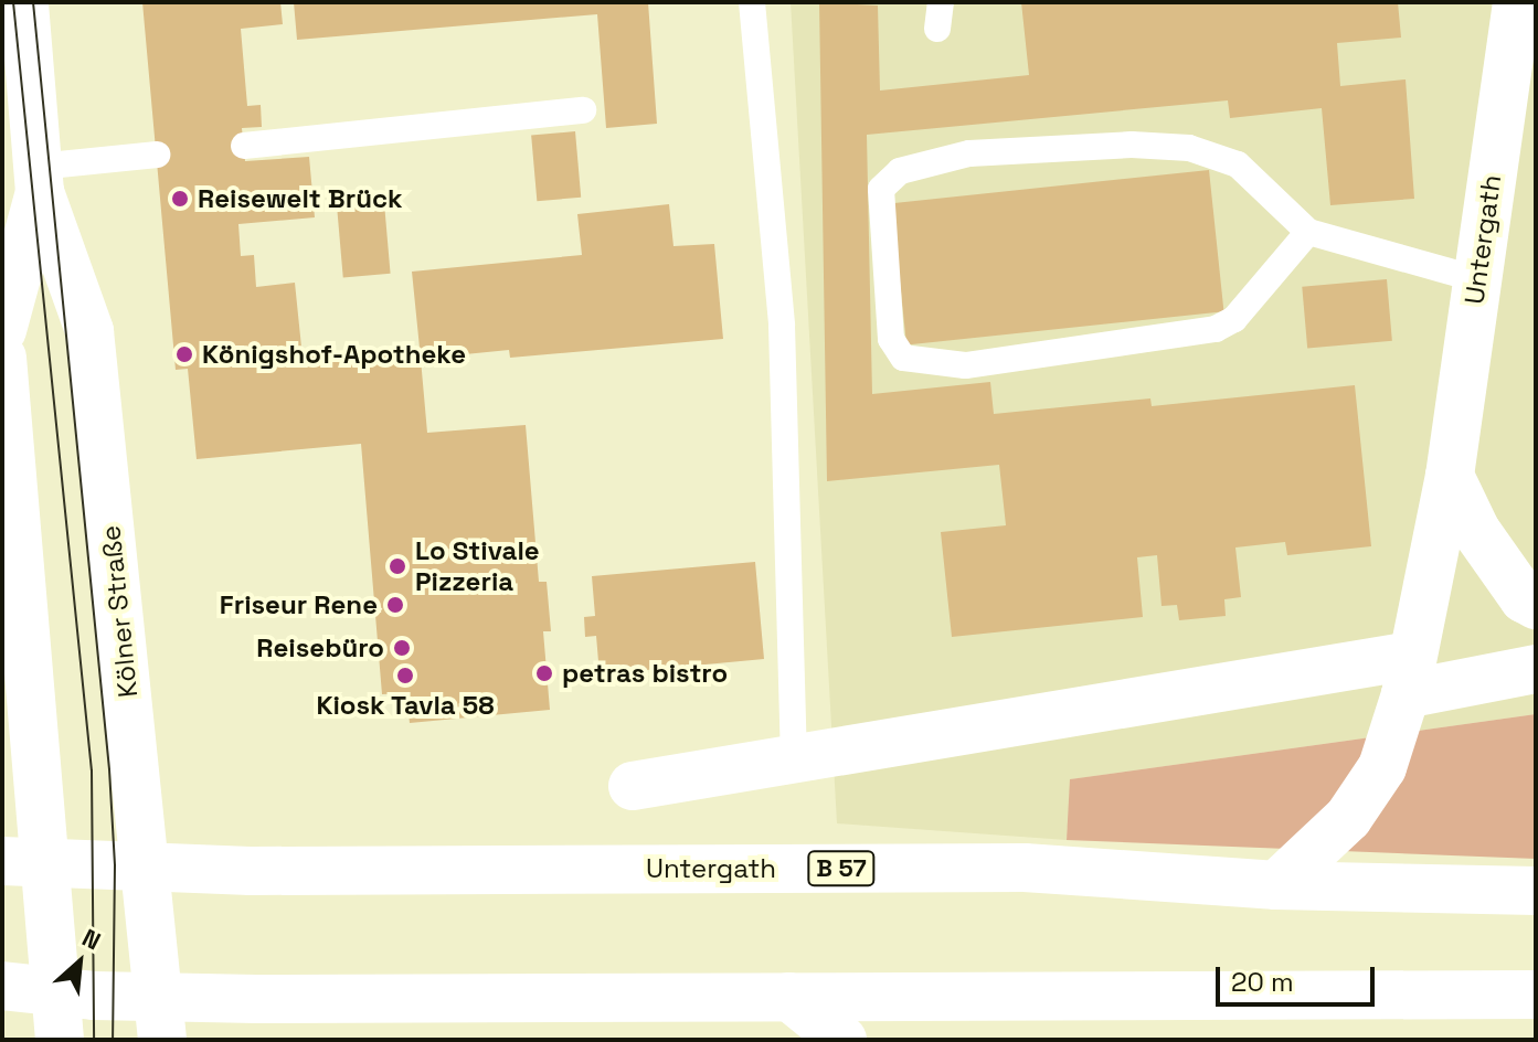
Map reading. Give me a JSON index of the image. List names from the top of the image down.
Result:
{
  "streets": {
    "main road": ["Untergath", "Kölner Straße", "B 57"]
  },
  "crossings": [
    ["Untergath", "Kölner Straße"],
    ["Untergath", "B 57"],
    ["Kölner Straße", "B 57"]
  ],
  "places": [
    "Reisewelt Brück",
    "Königshof-Apotheke",
    "Lo Stivale Pizzeria",
    "Friseur Rene",
    "Reisebüro",
    "petras bistro",
    "Kiosk Tavla 58"
  ],
  "scale_bar": "20 m",
  "north": "top right"
}
